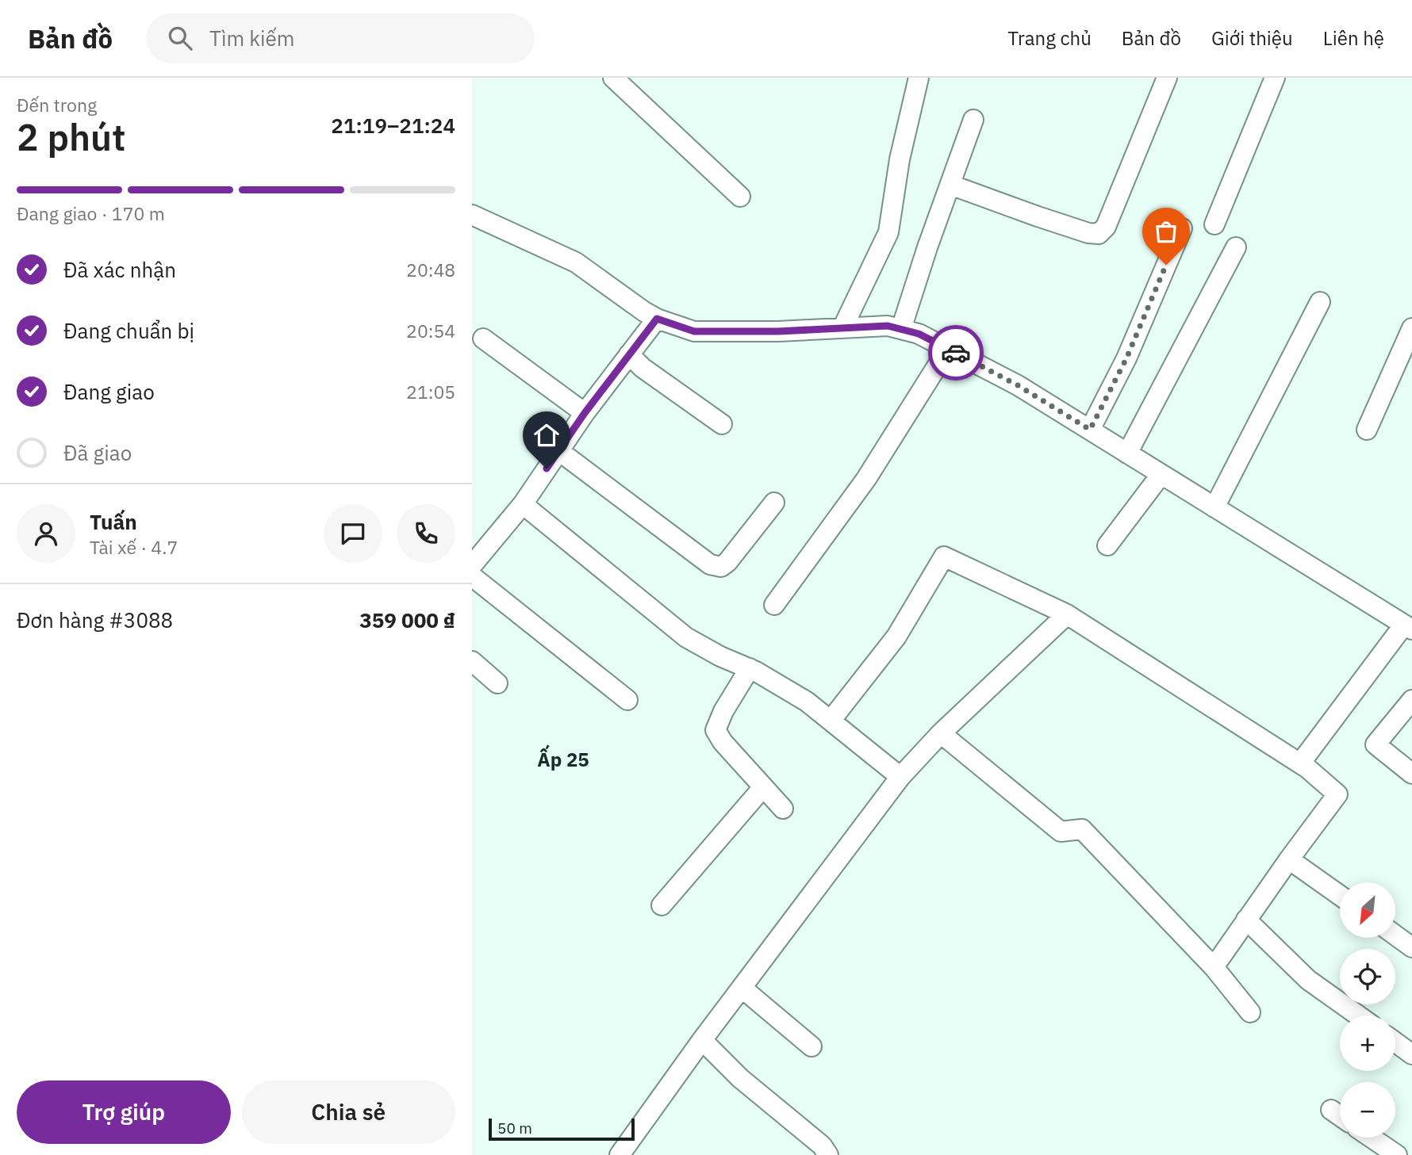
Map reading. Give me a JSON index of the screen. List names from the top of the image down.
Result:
{
  "districts": ["Ấp 25"],
  "scale_bar": "50 m",
  "north": "bottom left",
  "page": {
    "header": "Bản đồ",
    "search": "Tìm kiếm",
    "nav": [
      "Trang chủ",
      "Bản đồ",
      "Giới thiệu",
      "Liên hệ"
    ],
    "heading": ["2 phút", "Đến trong", "21:19–21:24"],
    "panel": [
      "Tuấn",
      "Tài xế · 4.7",
      "Đơn hàng #3088",
      "359 000 ₫"
    ],
    "bar": "Đang giao · 170 m",
    "list": [
      ["Đã xác nhận", "20:48"],
      ["Đang chuẩn bị", "20:54"],
      ["Đang giao", "21:05"],
      "Đã giao"
    ],
    "map_buttons": ["+", "−"],
    "buttons": ["Trợ giúp", "Chia sẻ"],
    "scale": "50 m"
  }
}
